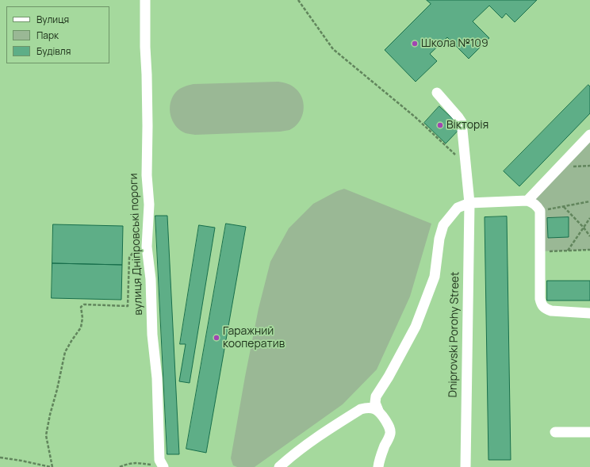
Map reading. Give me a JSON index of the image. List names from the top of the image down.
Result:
{
  "streets": {
    "street": ["вулиця Дніпровські пороги", "Dniprovski Porohy Street"]
  },
  "places": ["Школа №109", "Вікторія", "Гаражний кооператив"],
  "legend": ["Вулиця", "Парк", "Будівля"]
}
